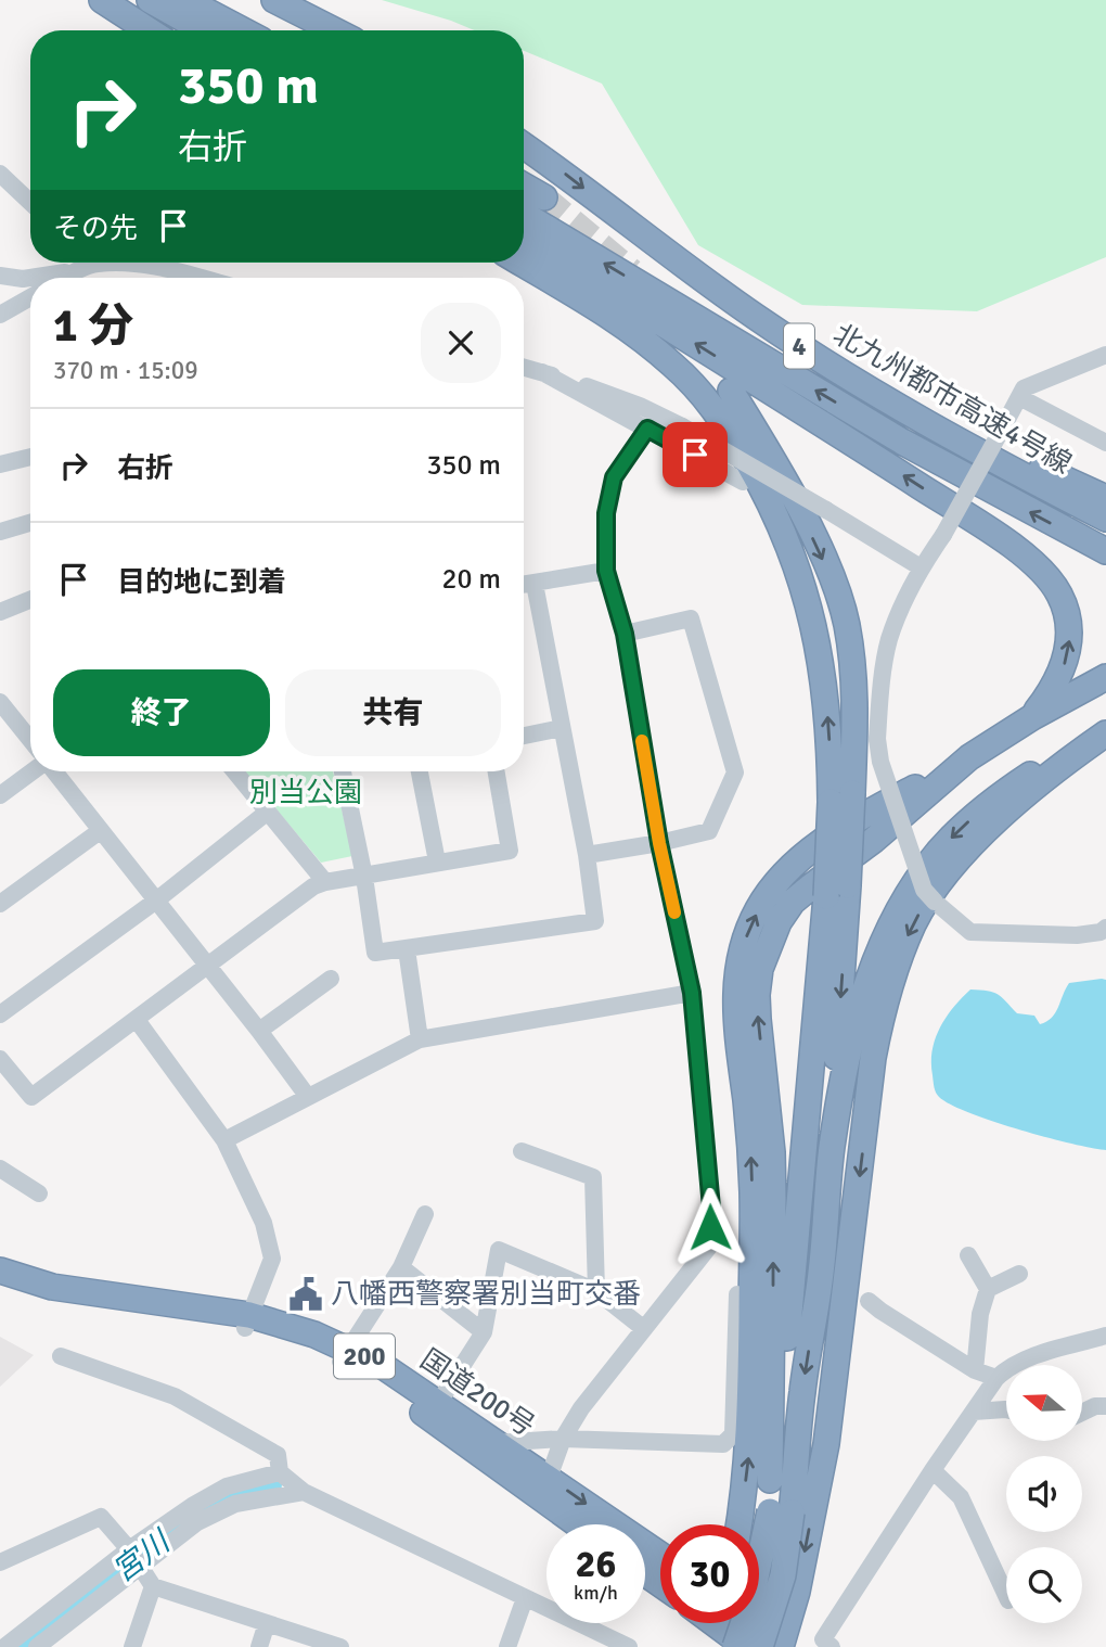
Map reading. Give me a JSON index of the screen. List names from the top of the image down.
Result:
{
  "streets": {
    "highway": [
      "4",
      "北九州都市高速4号線",
      "200",
      "国道200号"
    ]
  },
  "water": ["宮川"],
  "parks": ["別当公園"],
  "places": {
    "public building": ["八幡西警察署別当町交番"]
  },
  "north": "left",
  "page": {
    "turn": ["350 m", "右折"],
    "then": "その先",
    "heading": ["1 分", "370 m · 15:09"],
    "list": [
      {
        "name": "右折",
        "value": "350 m"
      },
      {
        "name": "目的地に到着",
        "value": "20 m"
      }
    ],
    "buttons": ["終了", "共有"],
    "speed": "26 km/h",
    "limit": "30"
  }
}
